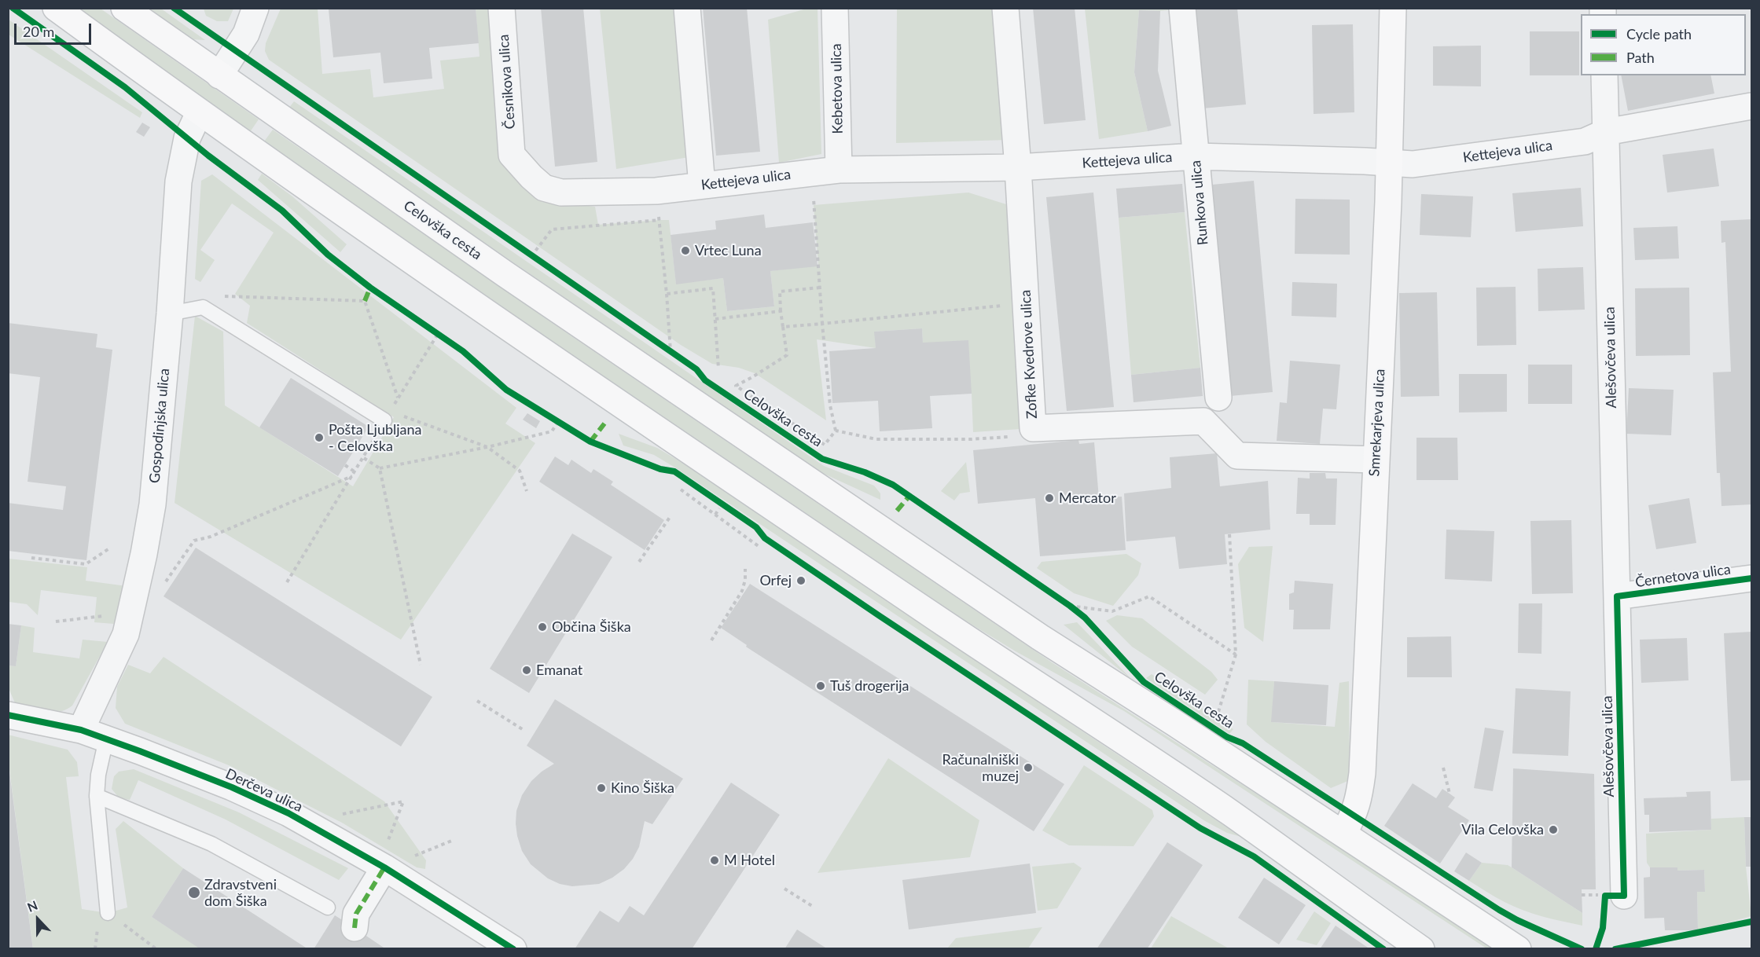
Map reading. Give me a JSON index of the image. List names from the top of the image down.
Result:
{
  "streets": {
    "main road": ["Celovška cesta", "Smrekarjeva ulica"],
    "street": [
      "Česnikova ulica",
      "Kebetova ulica",
      "Kettejeva ulica",
      "Runkova ulica",
      "Zofke Kvedrove ulica",
      "Alešovčeva ulica",
      "Gospodinjska ulica",
      "Černetova ulica",
      "Derčeva ulica"
    ]
  },
  "crossings": [
    ["Česnikova ulica", "Kettejeva ulica"],
    ["Kebetova ulica", "Kettejeva ulica"],
    ["Kettejeva ulica", "Runkova ulica"],
    ["Kettejeva ulica", "Zofke Kvedrove ulica"],
    ["Kettejeva ulica", "Alešovčeva ulica"],
    ["Kettejeva ulica", "Smrekarjeva ulica"],
    ["Celovška cesta", "Smrekarjeva ulica"],
    ["Zofke Kvedrove ulica", "Smrekarjeva ulica"],
    ["Alešovčeva ulica", "Černetova ulica"],
    ["Gospodinjska ulica", "Derčeva ulica"]
  ],
  "places": [
    "Vrtec Luna",
    "Pošta Ljubljana - Celovška",
    "Mercator",
    "Orfej",
    "Občina Šiška",
    "Emanat",
    "Tuš drogerija",
    "Računalniški muzej",
    "Kino Šiška",
    "Vila Celovška",
    "M Hotel",
    "Zdravstveni dom Šiška"
  ],
  "legend": ["Cycle path", "Path"],
  "scale_bar": "20 m",
  "north": "top"
}
